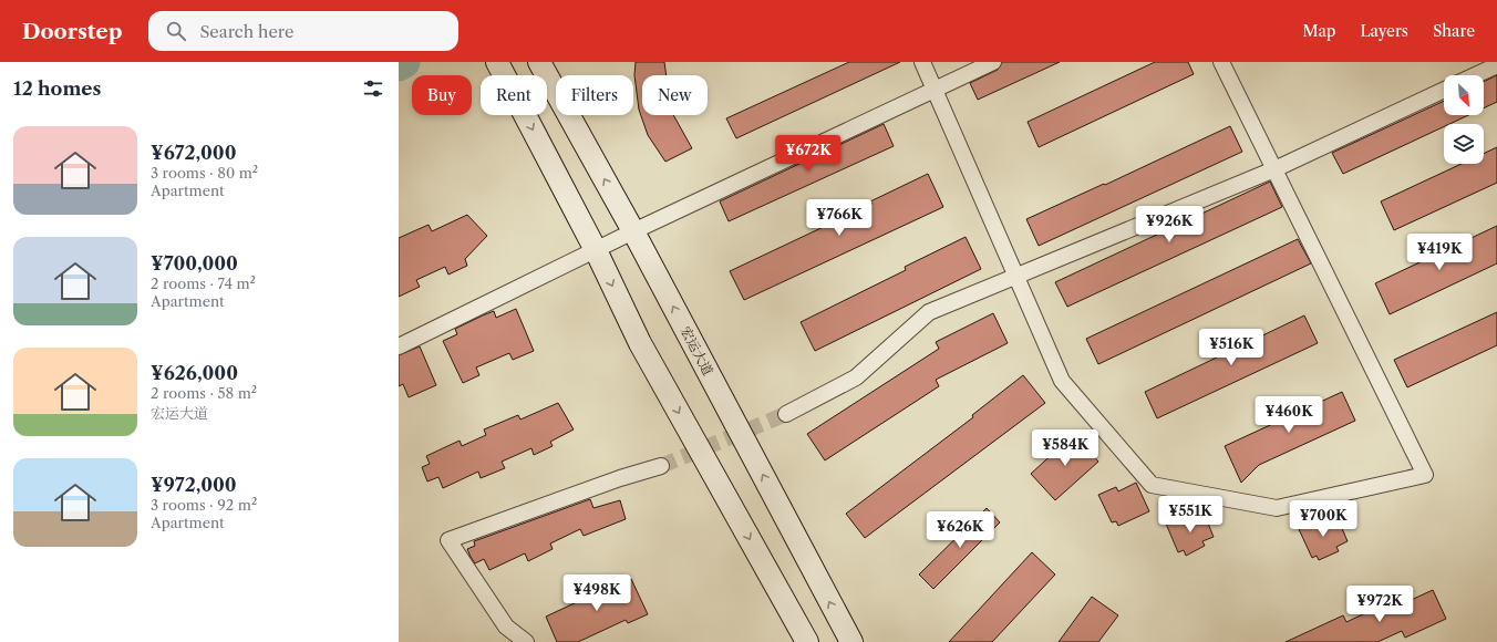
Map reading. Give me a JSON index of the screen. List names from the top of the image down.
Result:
{
  "streets": {
    "main road": ["宏运大道"]
  },
  "north": "bottom right",
  "page": {
    "header": "Doorstep",
    "search": "Search here",
    "nav": ["Map", "Layers", "Share"],
    "heading": "12 homes",
    "chip": [
      "Buy",
      "Rent",
      "Filters",
      "New"
    ],
    "list": [
      {
        "name": "¥672,000",
        "note": "3 rooms · 80 m² · Apartment"
      },
      {
        "name": "¥700,000",
        "note": "2 rooms · 74 m² · Apartment"
      },
      {
        "name": "¥626,000",
        "note": "2 rooms · 58 m² · 宏运大道"
      },
      {
        "name": "¥972,000",
        "note": "3 rooms · 92 m² · Apartment"
      }
    ],
    "price": [
      "¥672K",
      "¥766K",
      "¥926K",
      "¥419K",
      "¥516K",
      "¥460K",
      "¥584K",
      "¥551K",
      "¥700K",
      "¥626K",
      "¥498K",
      "¥972K"
    ]
  }
}
